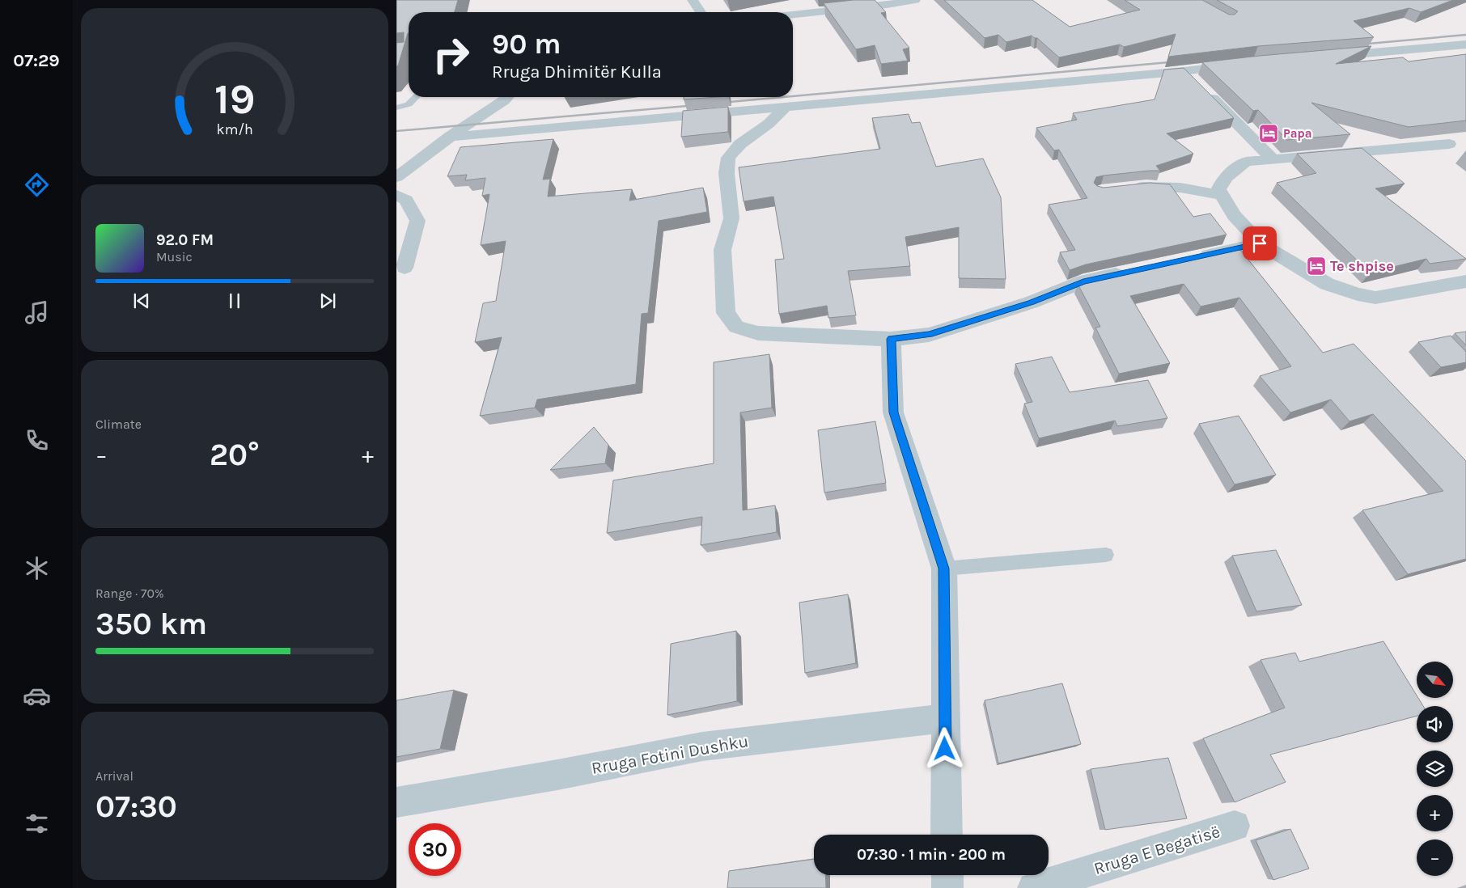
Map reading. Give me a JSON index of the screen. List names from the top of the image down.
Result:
{
  "streets": {
    "street": ["Rruga Fotini Dushku", "Rruga E Begatisë"]
  },
  "places": {
    "hotel": ["Papa", "Te shpise"]
  },
  "north": "bottom right",
  "page": {
    "tabs": "07:29",
    "turn": ["90 m", "Rruga Dhimitër Kulla"],
    "song": ["92.0 FM", "Music"],
    "tile": [
      "Climate",
      ["Range · 70%", "350 km"],
      ["Arrival", "07:30"]
    ],
    "heat": ["−", "20°", "+"],
    "map_buttons": ["+", "−"],
    "limit": "30",
    "trip": "07:30 · 1 min · 200 m",
    "gauge": ["19", "km/h"]
  }
}
